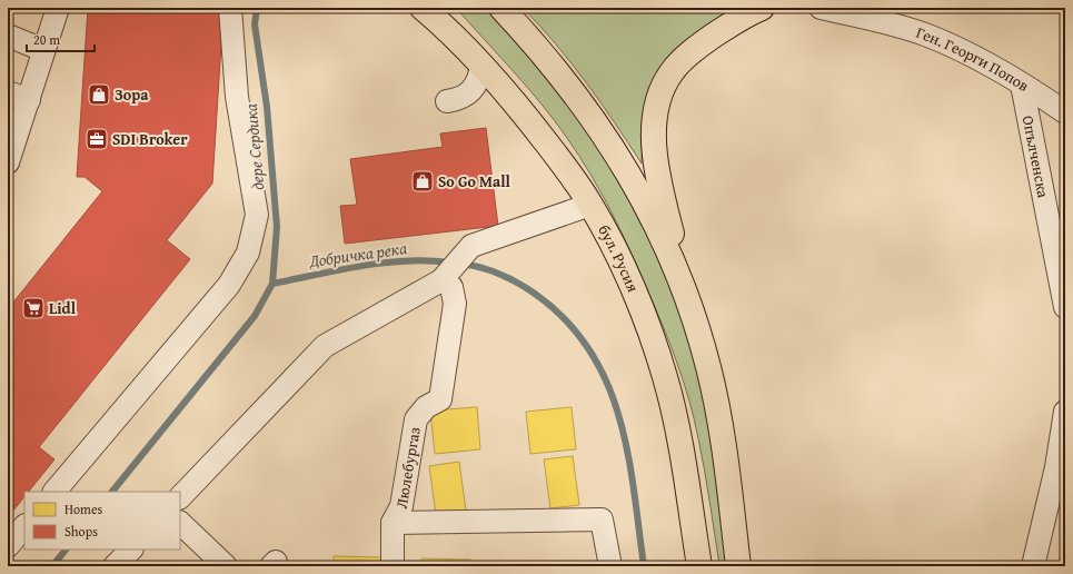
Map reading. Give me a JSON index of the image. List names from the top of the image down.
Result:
{
  "streets": {
    "main road": ["бул. Русия"],
    "street": ["Ген. Георги Попов", "Опълченска", "Люлебургаз"]
  },
  "crossings": [
    ["Ген. Георги Попов", "Опълченска"]
  ],
  "water": ["дере Сердика", "Добричка река"],
  "places": {
    "shop": ["Зора", "So Go Mall"],
    "office": ["SDI Broker"],
    "supermarket": ["Lidl"]
  },
  "legend": ["Homes", "Shops"],
  "scale_bar": "20 m"
}
